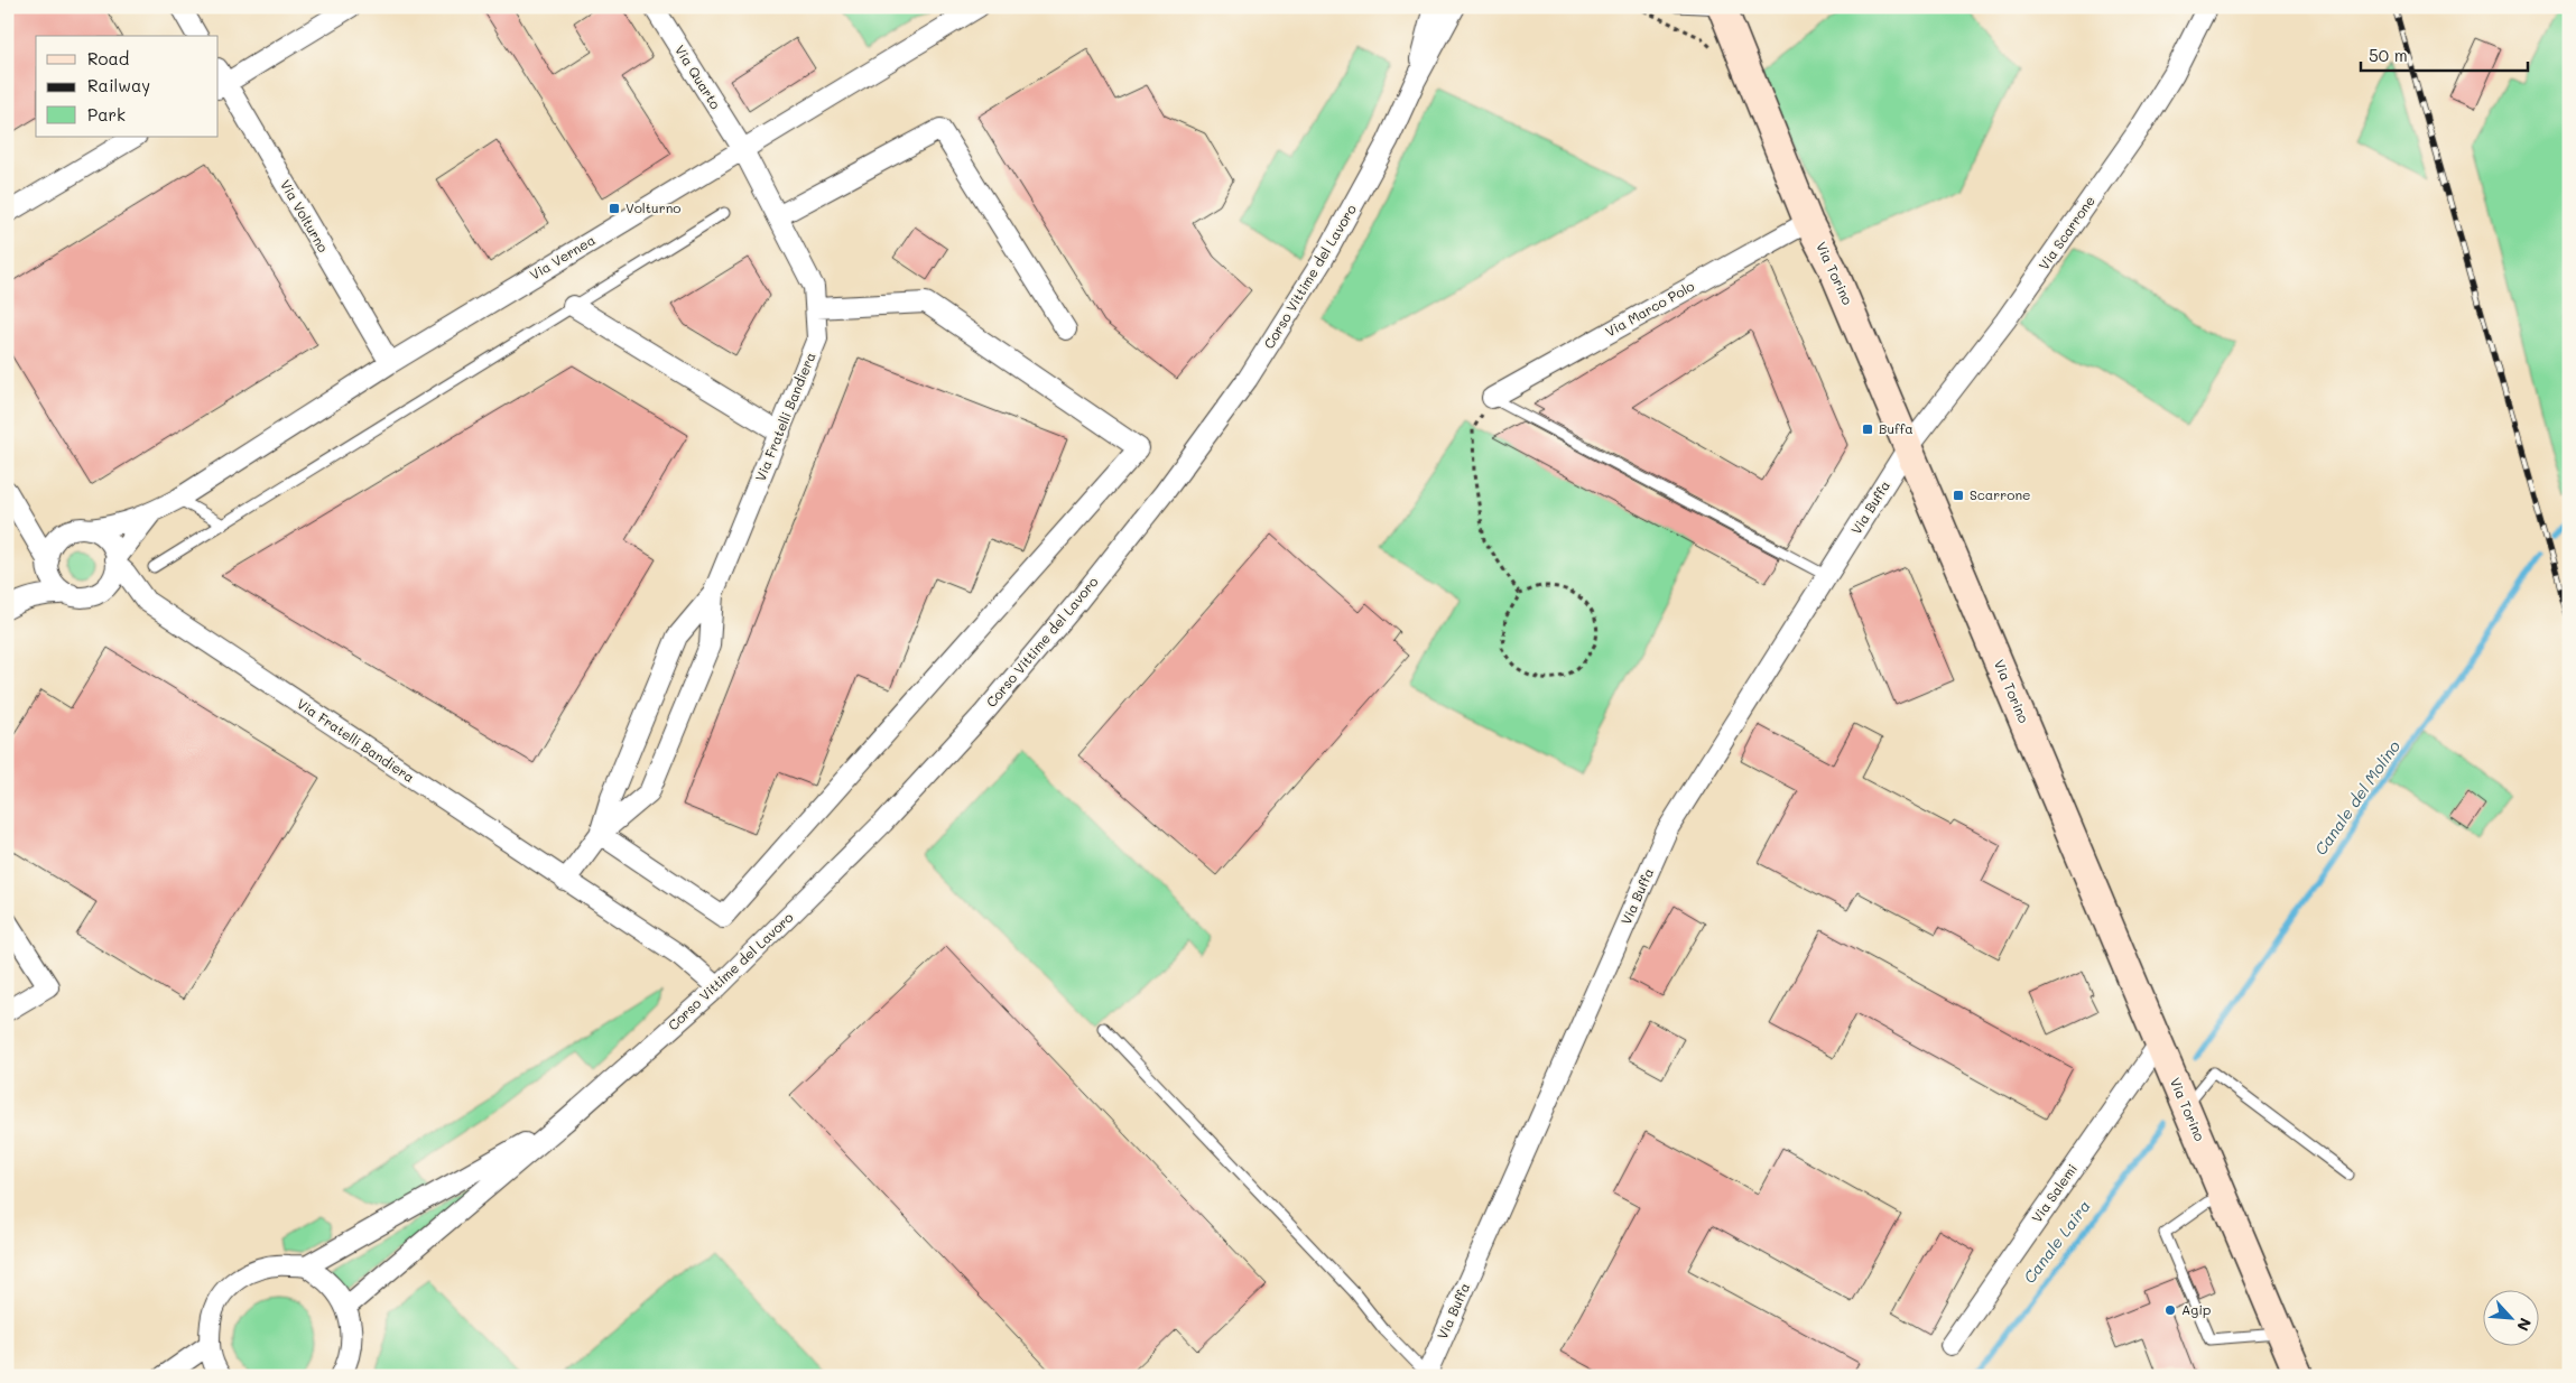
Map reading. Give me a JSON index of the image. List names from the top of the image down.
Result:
{
  "streets": {
    "main road": ["Via Torino"],
    "street": [
      "Via Quarto",
      "Via Volturno",
      "Via Scarrone",
      "Via Vernea",
      "Corso Vittime del Lavoro",
      "Via Marco Polo",
      "Via Fratelli Bandiera",
      "Via Buffa",
      "Via Salemi"
    ]
  },
  "crossings": [
    ["Via Quarto", "Via Vernea"],
    ["Via Quarto", "Via Fratelli Bandiera"],
    ["Via Volturno", "Via Vernea"],
    ["Via Scarrone", "Via Torino"],
    ["Via Scarrone", "Via Buffa"],
    ["Via Vernea", "Via Fratelli Bandiera"],
    ["Via Torino", "Via Marco Polo"],
    ["Via Torino", "Via Buffa"],
    ["Via Torino", "Via Salemi"],
    ["Corso Vittime del Lavoro", "Via Fratelli Bandiera"]
  ],
  "water": ["Canale del Molino", "Canale Laira"],
  "places": {
    "transit": ["Volturno", "Buffa", "Scarrone"],
    "other": ["Agip"]
  },
  "legend": ["Road", "Railway", "Park"],
  "scale_bar": "50 m",
  "north": "bottom right"
}
